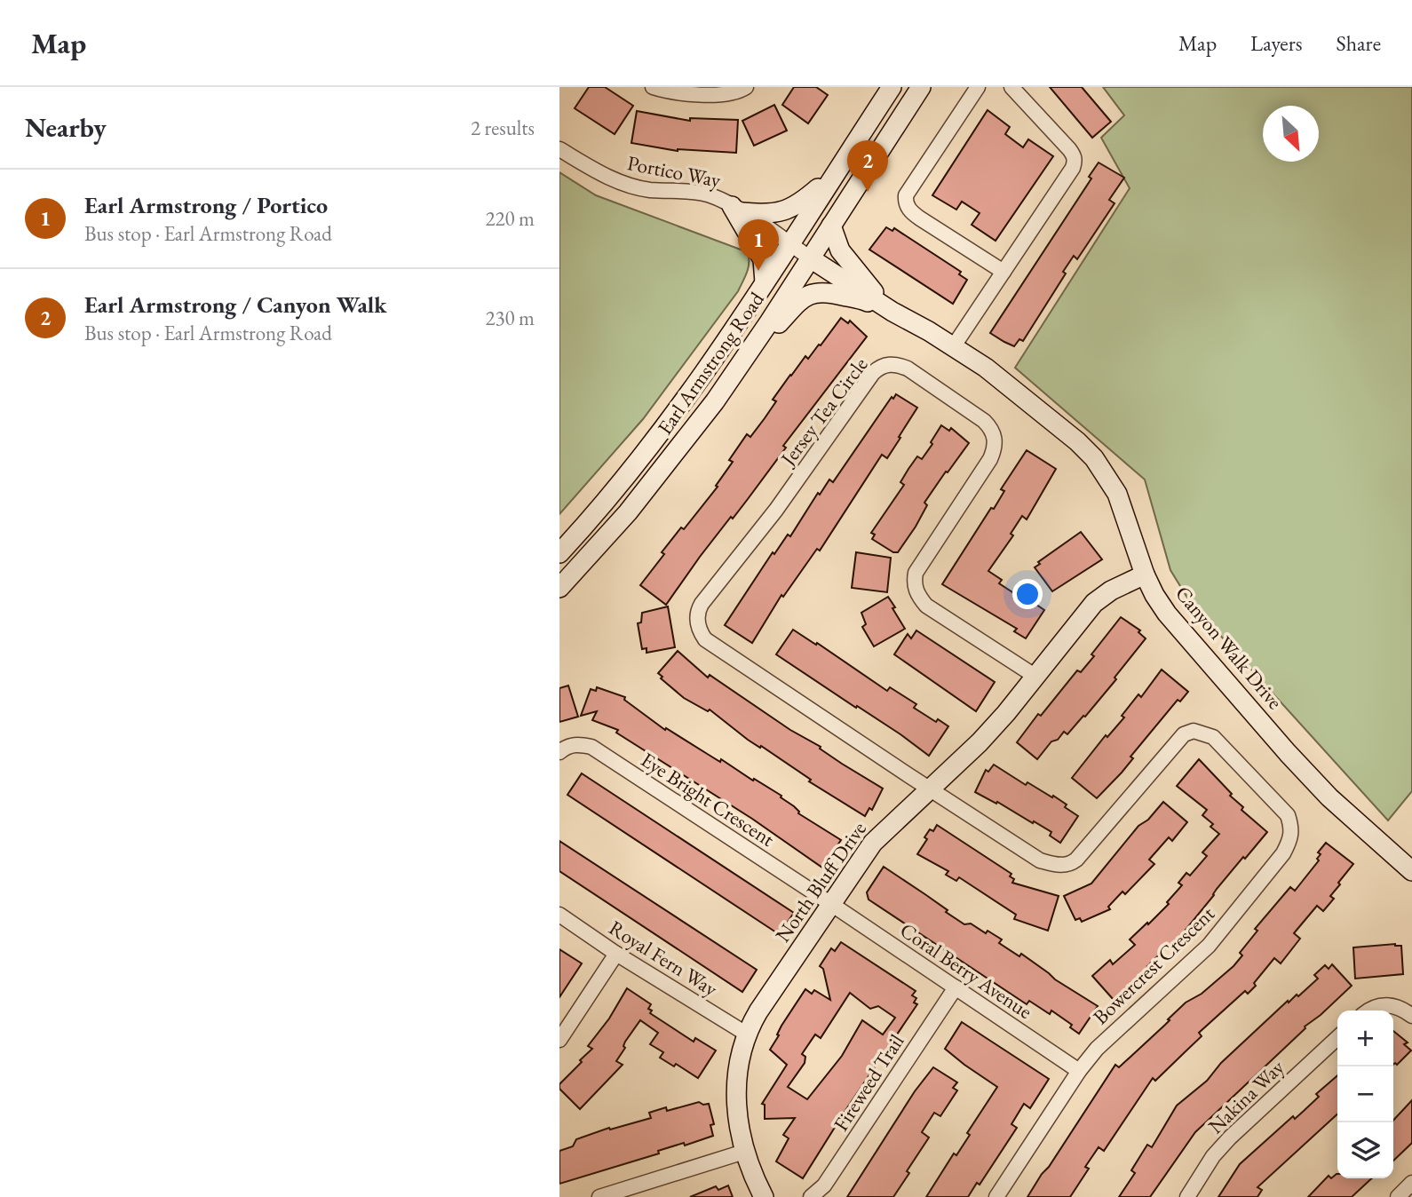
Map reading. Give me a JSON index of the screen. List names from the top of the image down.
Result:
{
  "streets": {
    "main road": ["Earl Armstrong Road", "Canyon Walk Drive", "North Bluff Drive"],
    "street": [
      "Portico Way",
      "Jersey Tea Circle",
      "Eye Bright Crescent",
      "Royal Fern Way",
      "Bowercrest Crescent",
      "Coral Berry Avenue",
      "Fireweed Trail",
      "Nakina Way"
    ]
  },
  "crossings": [
    ["Portico Way", "Earl Armstrong Road"],
    ["Portico Way", "Canyon Walk Drive"],
    ["Earl Armstrong Road", "Canyon Walk Drive"],
    ["Jersey Tea Circle", "North Bluff Drive"],
    ["Jersey Tea Circle", "Bowercrest Crescent"],
    ["Canyon Walk Drive", "North Bluff Drive"],
    ["Eye Bright Crescent", "North Bluff Drive"],
    ["Eye Bright Crescent", "Coral Berry Avenue"],
    ["North Bluff Drive", "Royal Fern Way"],
    ["North Bluff Drive", "Bowercrest Crescent"],
    ["North Bluff Drive", "Coral Berry Avenue"],
    ["Bowercrest Crescent", "Coral Berry Avenue"],
    ["Coral Berry Avenue", "Fireweed Trail"]
  ],
  "north": "bottom right",
  "page": {
    "header": "Map",
    "nav": ["Map", "Layers", "Share"],
    "heading": ["Nearby", "2 results"],
    "pins": ["2", "1"],
    "list": [
      {
        "mark": "1",
        "name": "Earl Armstrong / Portico",
        "note": "Bus stop · Earl Armstrong Road",
        "value": "220 m"
      },
      {
        "mark": "2",
        "name": "Earl Armstrong / Canyon Walk",
        "note": "Bus stop · Earl Armstrong Road",
        "value": "230 m"
      }
    ],
    "map_buttons": ["+", "−"]
  }
}
